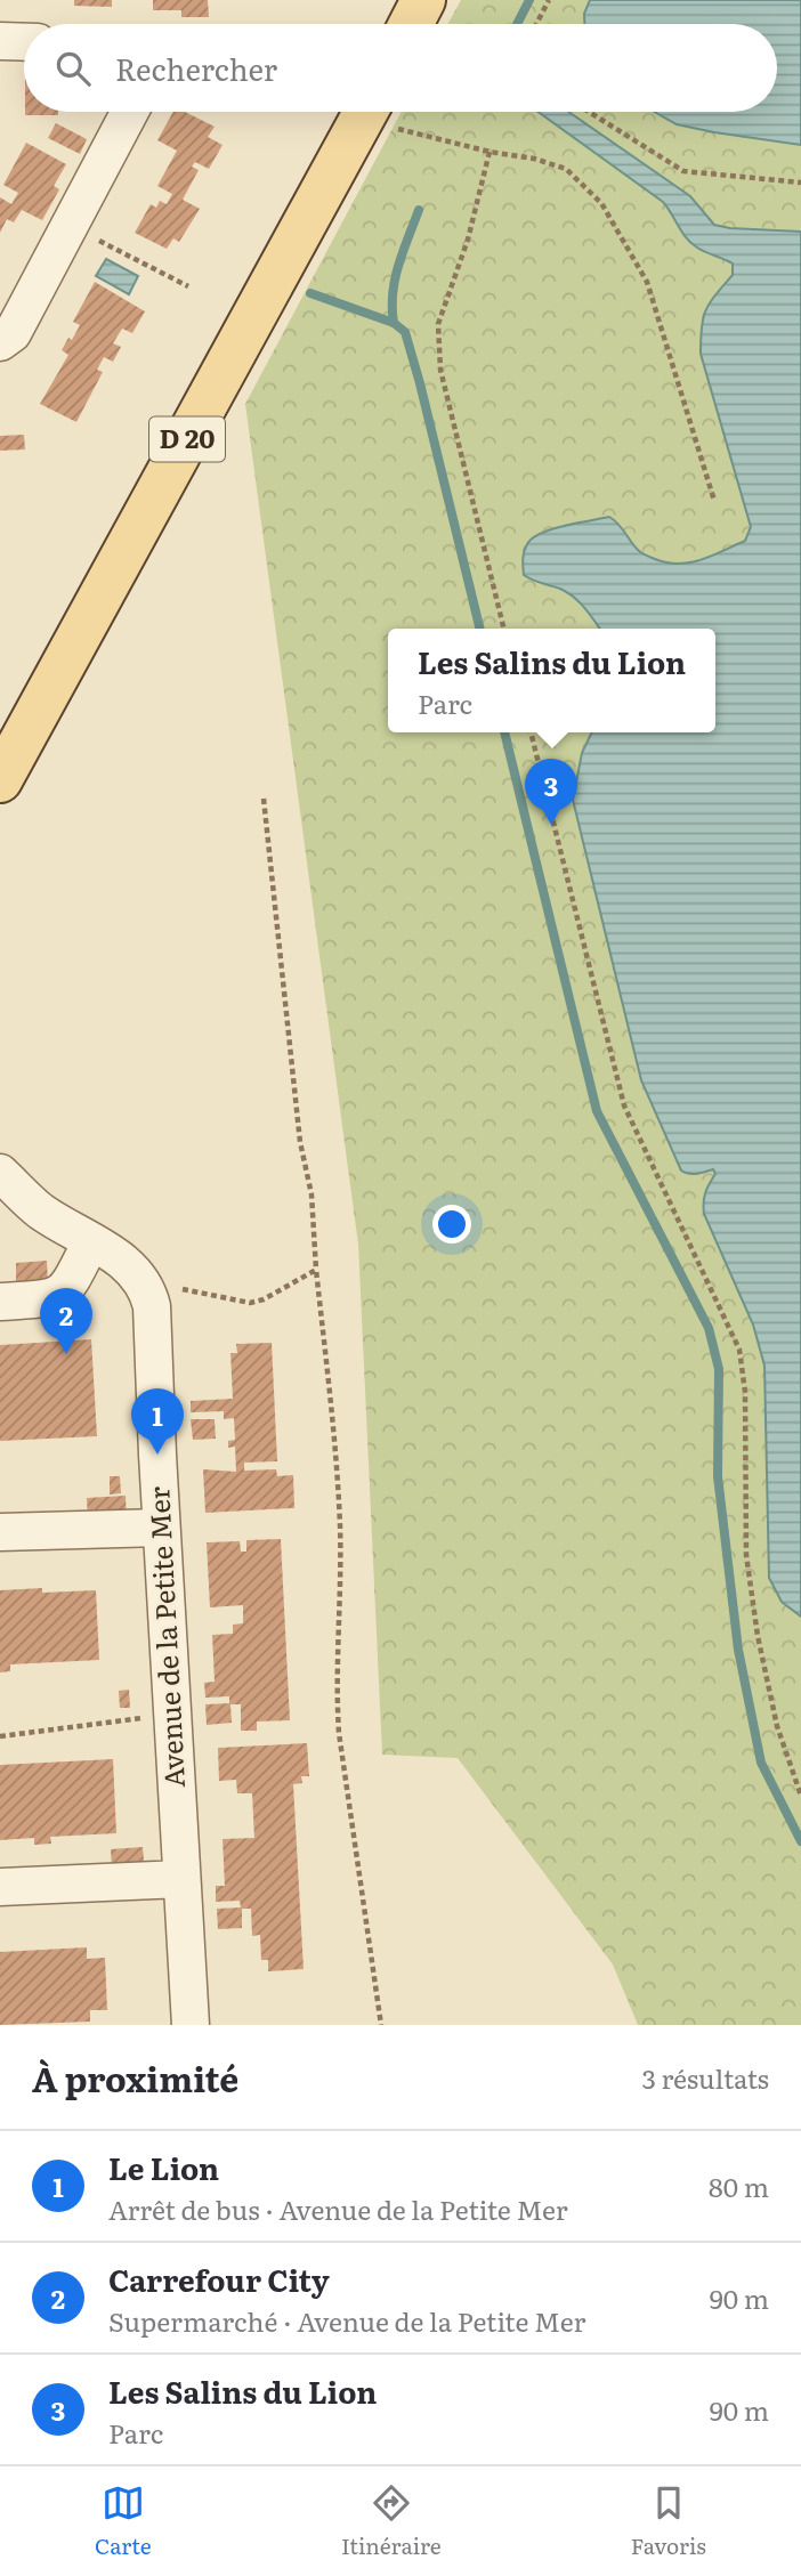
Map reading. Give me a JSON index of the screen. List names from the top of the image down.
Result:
{
  "streets": {
    "main road": ["D 20"],
    "street": ["Avenue de la Petite Mer"]
  },
  "page": {
    "search": "Rechercher",
    "popup": ["Les Salins du Lion", "Parc"],
    "pins": ["3", "2", "1"],
    "heading": ["À proximité", "3 résultats"],
    "list": [
      {
        "mark": "1",
        "name": "Le Lion",
        "note": "Arrêt de bus · Avenue de la Petite Mer",
        "value": "80 m"
      },
      {
        "mark": "2",
        "name": "Carrefour City",
        "note": "Supermarché · Avenue de la Petite Mer",
        "value": "90 m"
      },
      {
        "mark": "3",
        "name": "Les Salins du Lion",
        "note": "Parc",
        "value": "90 m"
      }
    ],
    "nav": ["Carte", "Itinéraire", "Favoris"]
  }
}
